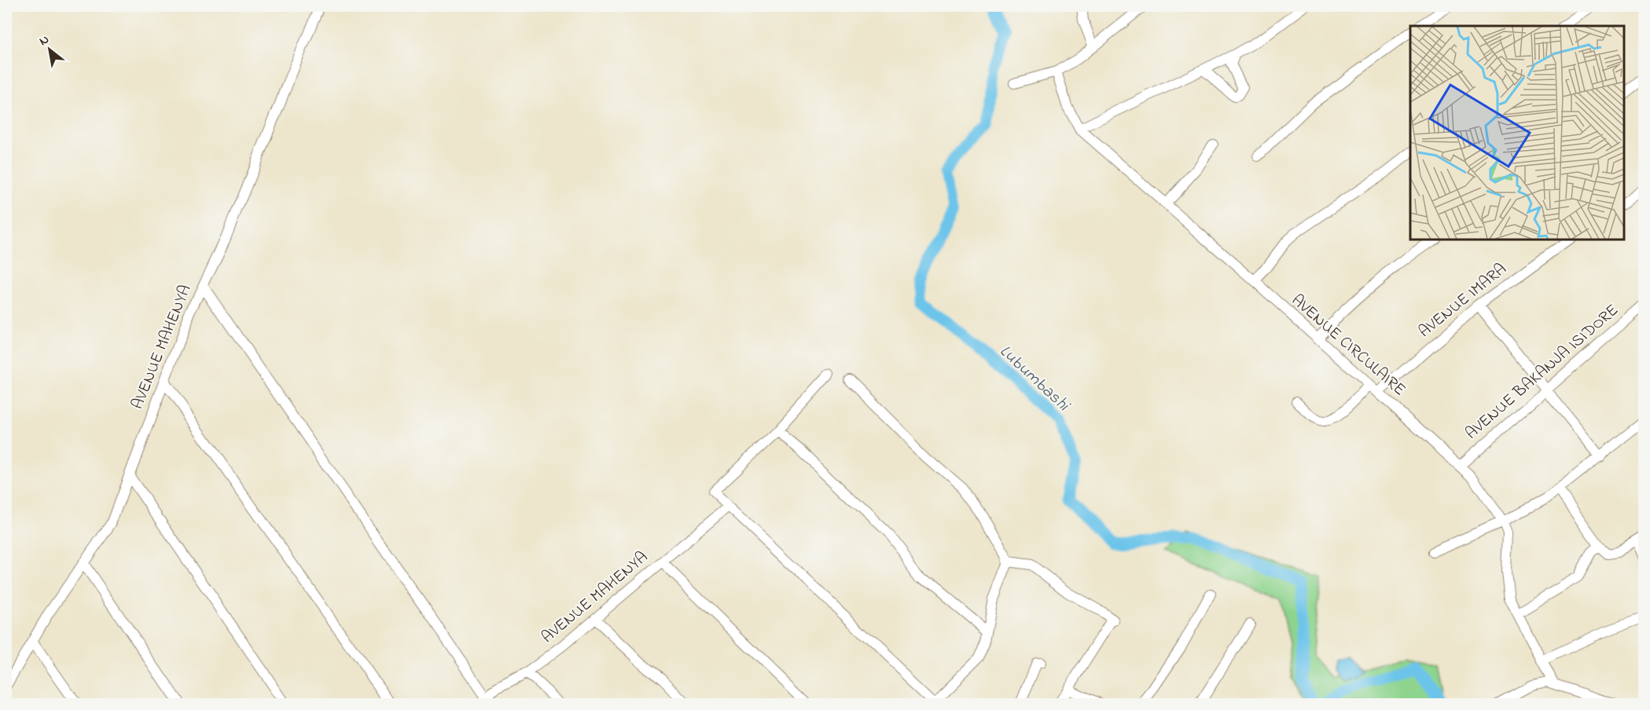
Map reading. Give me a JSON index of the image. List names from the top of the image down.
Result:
{
  "streets": {
    "street": [
      "AVENUE IMARA",
      "AVENUE CIRCULAIRE",
      "AVENUE MAHENYA",
      "AVENUE BAKANJA ISIDORE"
    ]
  },
  "crossings": [
    ["AVENUE IMARA", "AVENUE CIRCULAIRE"],
    ["AVENUE CIRCULAIRE", "AVENUE BAKANJA ISIDORE"]
  ],
  "water": ["Lubumbashi"],
  "north": "top left"
}
